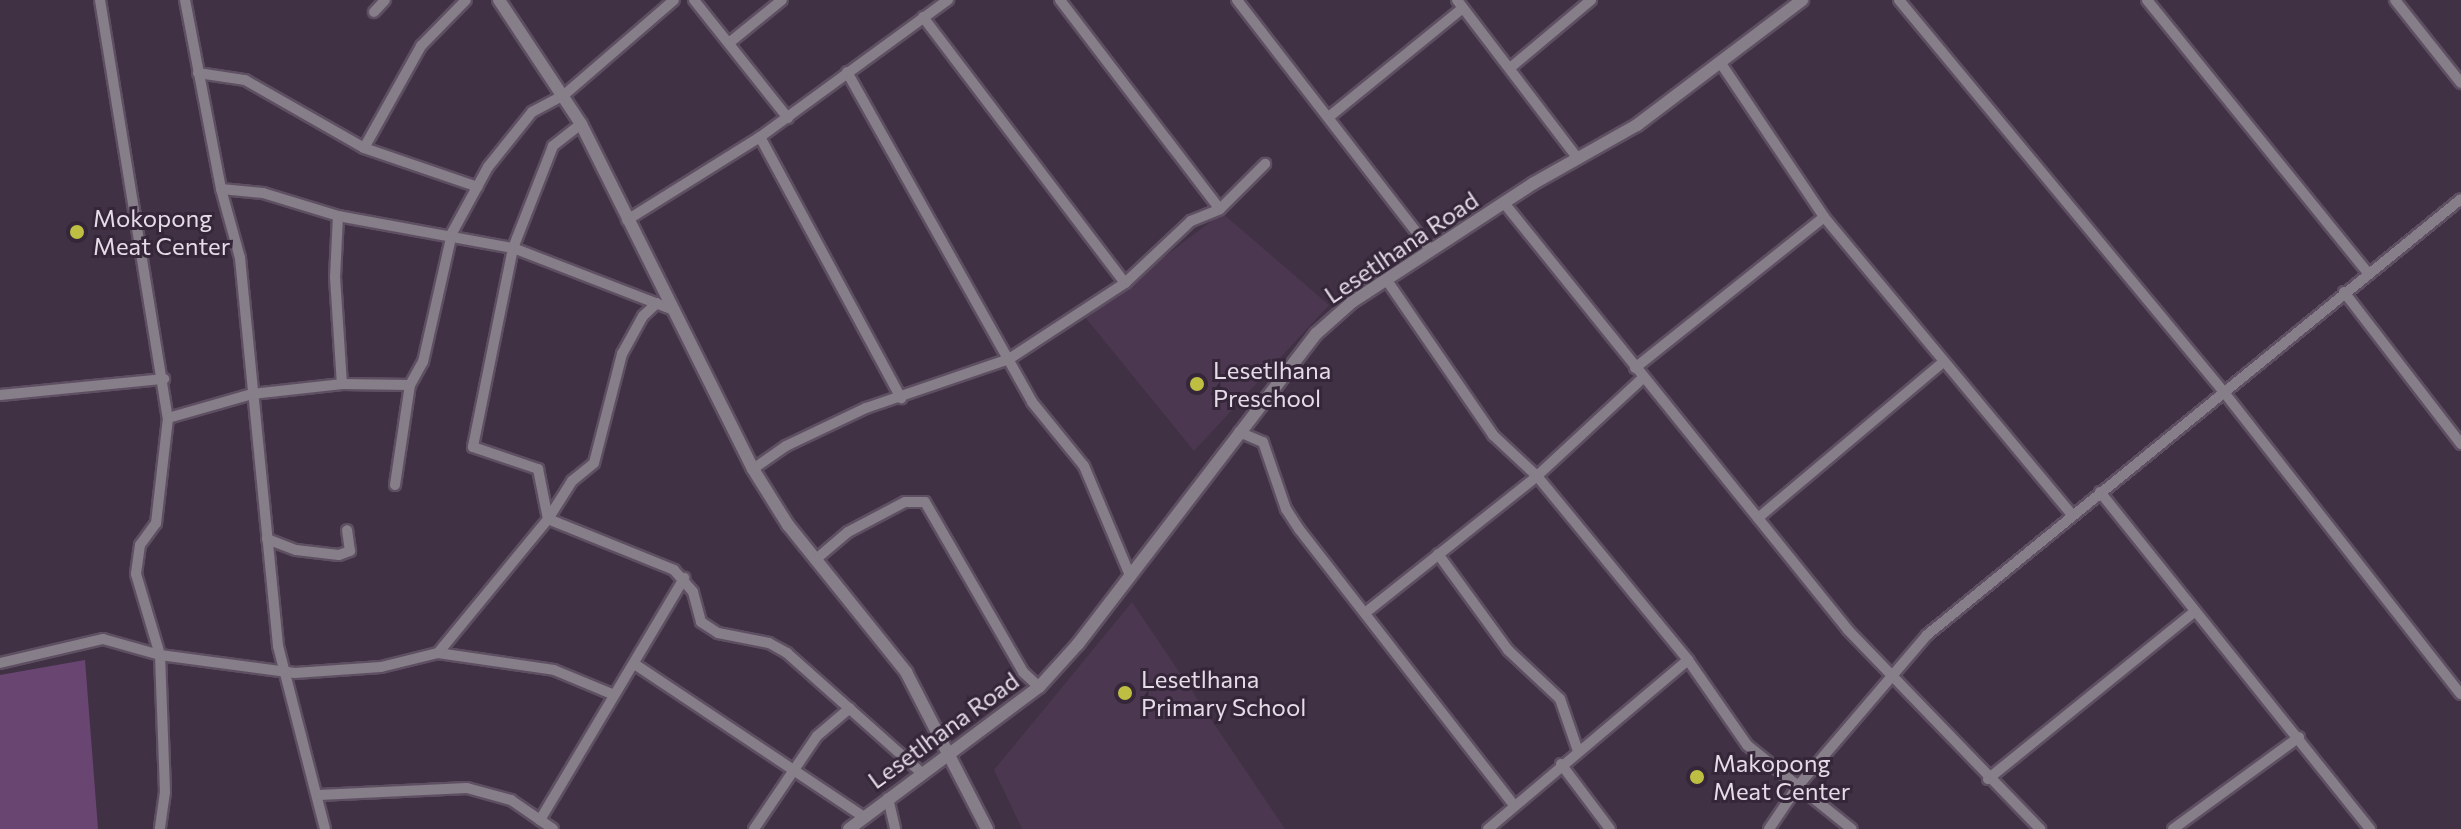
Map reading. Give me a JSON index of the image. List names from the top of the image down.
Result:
{
  "streets": {
    "street": ["Lesetlhana Road"]
  },
  "places": [
    "Mokopong Meat Center",
    "Lesetlhana Preschool",
    "Lesetlhana Primary School",
    "Makopong Meat Center"
  ]
}
